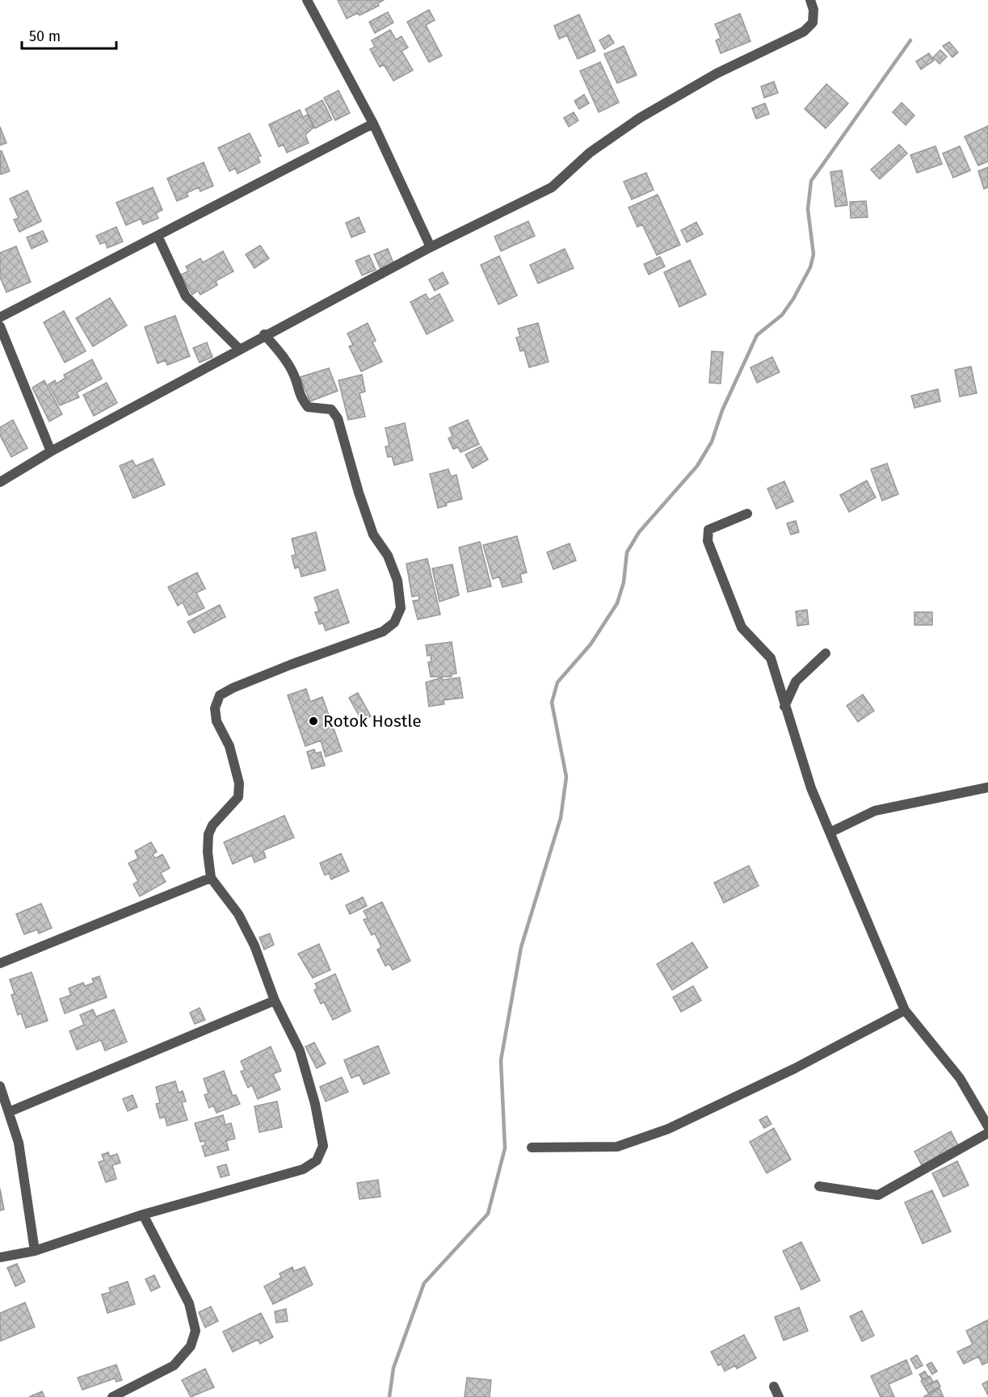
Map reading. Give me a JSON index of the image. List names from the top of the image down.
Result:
{
  "places": ["Rotok Hostle"],
  "scale_bar": "50 m"
}
